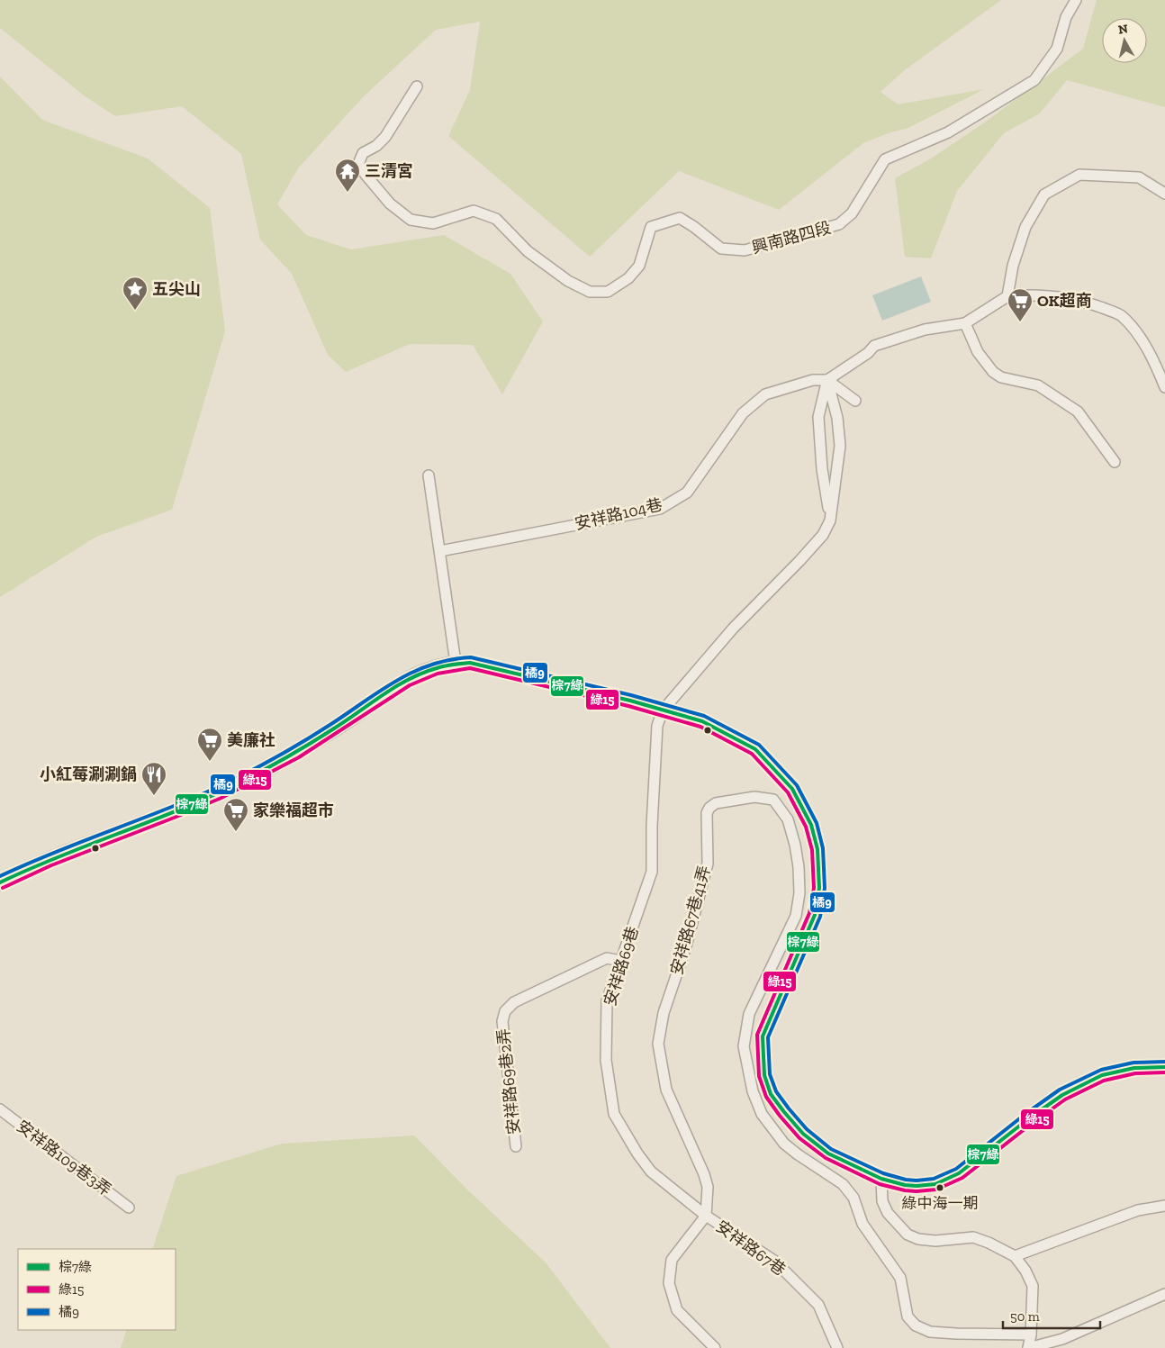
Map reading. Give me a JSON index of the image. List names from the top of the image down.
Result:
{
  "streets": {
    "street": [
      "興南路四段",
      "安祥路104巷",
      "安祥路67巷41弄",
      "安祥路69巷",
      "安祥路69巷2弄",
      "安祥路109巷3弄",
      "安祥路67巷"
    ]
  },
  "crossings": [
    ["安祥路67巷41弄", "安祥路69巷"],
    ["安祥路67巷41弄", "安祥路67巷"],
    ["安祥路69巷", "安祥路69巷2弄"],
    ["安祥路69巷", "安祥路67巷"]
  ],
  "places": {
    "temple": ["三清宮"],
    "place": ["五尖山"],
    "supermarket": ["OK超商", "美廉社", "家樂福超市"],
    "restaurant": ["小紅莓涮涮鍋"],
    "other": ["綠中海一期"]
  },
  "lines": ["transit line 橘9", "transit line 棕7綠", "transit line 綠15"],
  "legend": ["棕7綠", "綠15", "橘9"],
  "scale_bar": "50 m",
  "north": "top"
}
